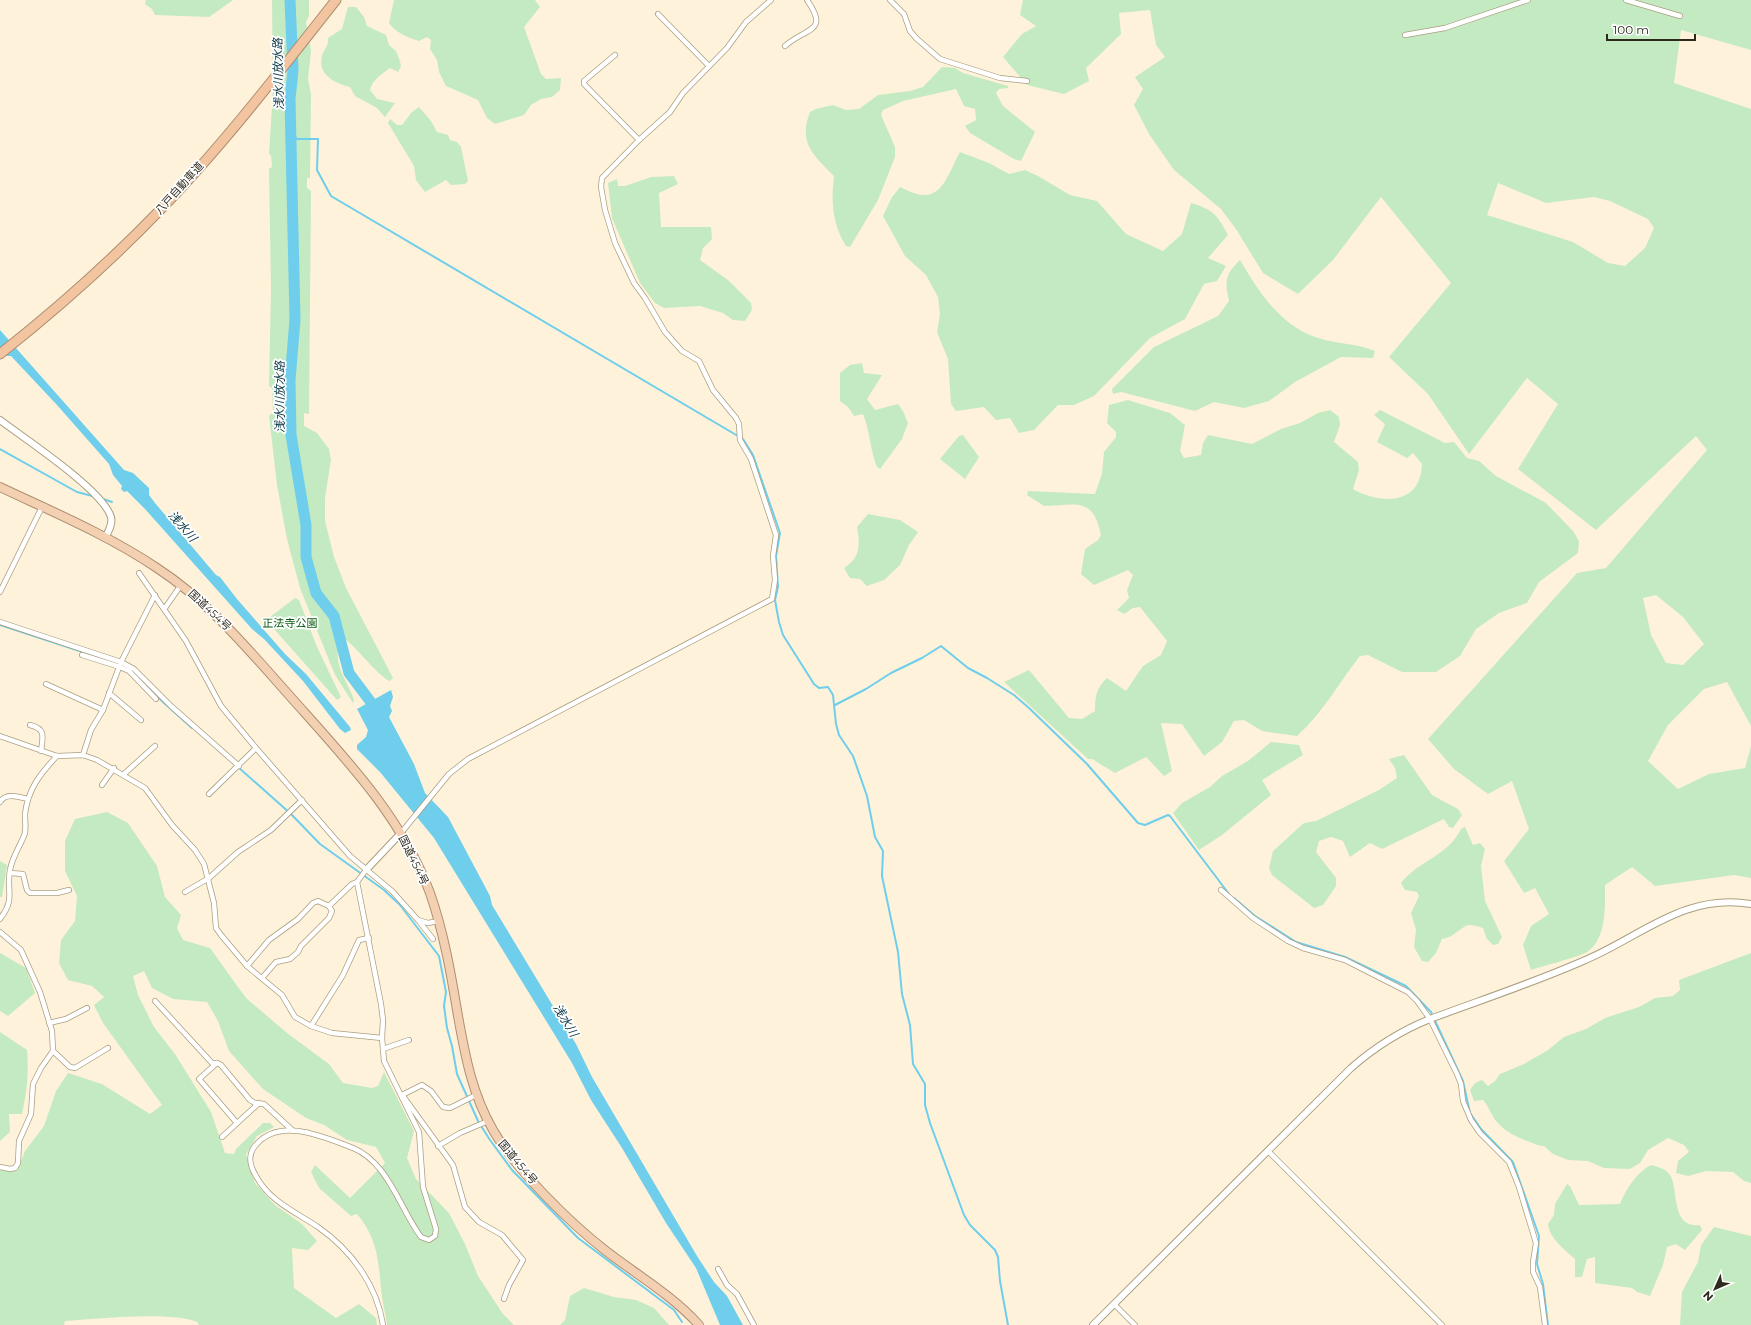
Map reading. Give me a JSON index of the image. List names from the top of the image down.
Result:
{
  "streets": {
    "highway": ["八戸自動車道", "国道454号"]
  },
  "water": ["浅水川放水路", "浅水川"],
  "parks": ["正法寺公園"],
  "scale_bar": "100 m",
  "north": "bottom left"
}
